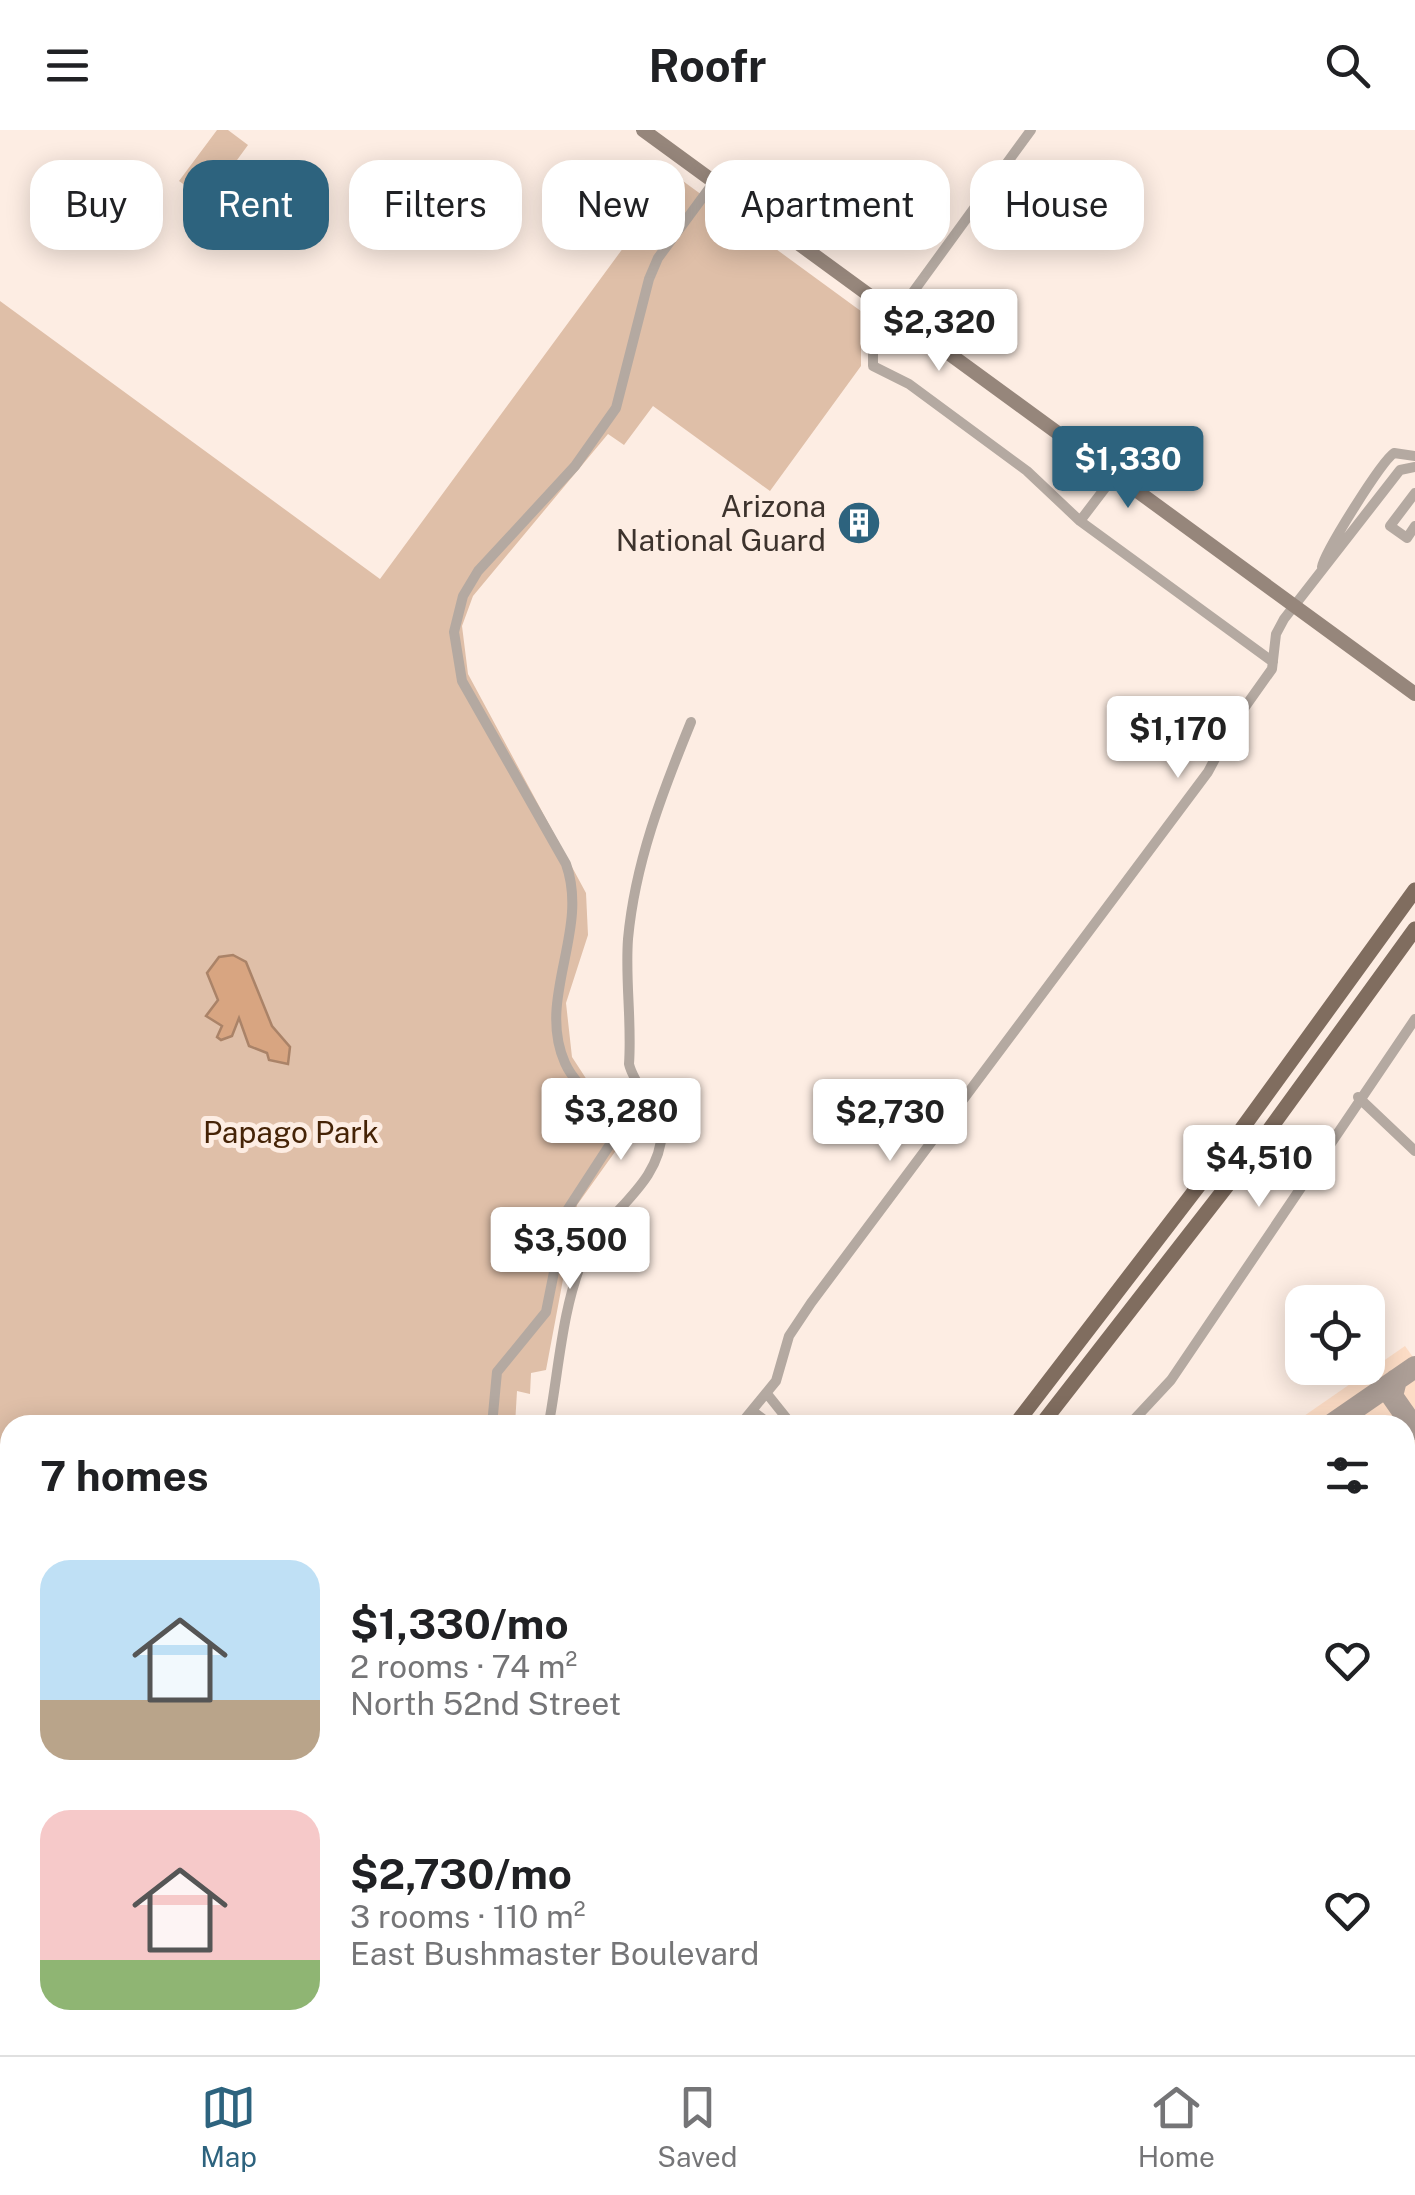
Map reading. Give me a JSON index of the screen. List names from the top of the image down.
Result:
{
  "parks": ["Papago Park"],
  "places": {
    "building": ["Arizona National Guard"]
  },
  "page": {
    "header": "Roofr",
    "chip": [
      "Buy",
      "Rent",
      "Filters",
      "New",
      "Apartment",
      "House"
    ],
    "price": [
      "$2,320",
      "$1,330",
      "$1,170",
      "$3,280",
      "$2,730",
      "$4,510",
      "$3,500"
    ],
    "heading": "7 homes",
    "list": [
      {
        "name": "$1,330/mo",
        "note": "2 rooms · 74 m² · North 52nd Street"
      },
      {
        "name": "$2,730/mo",
        "note": "3 rooms · 110 m² · East Bushmaster Boulevard"
      }
    ],
    "tabs": ["Map", "Saved", "Home"]
  }
}
